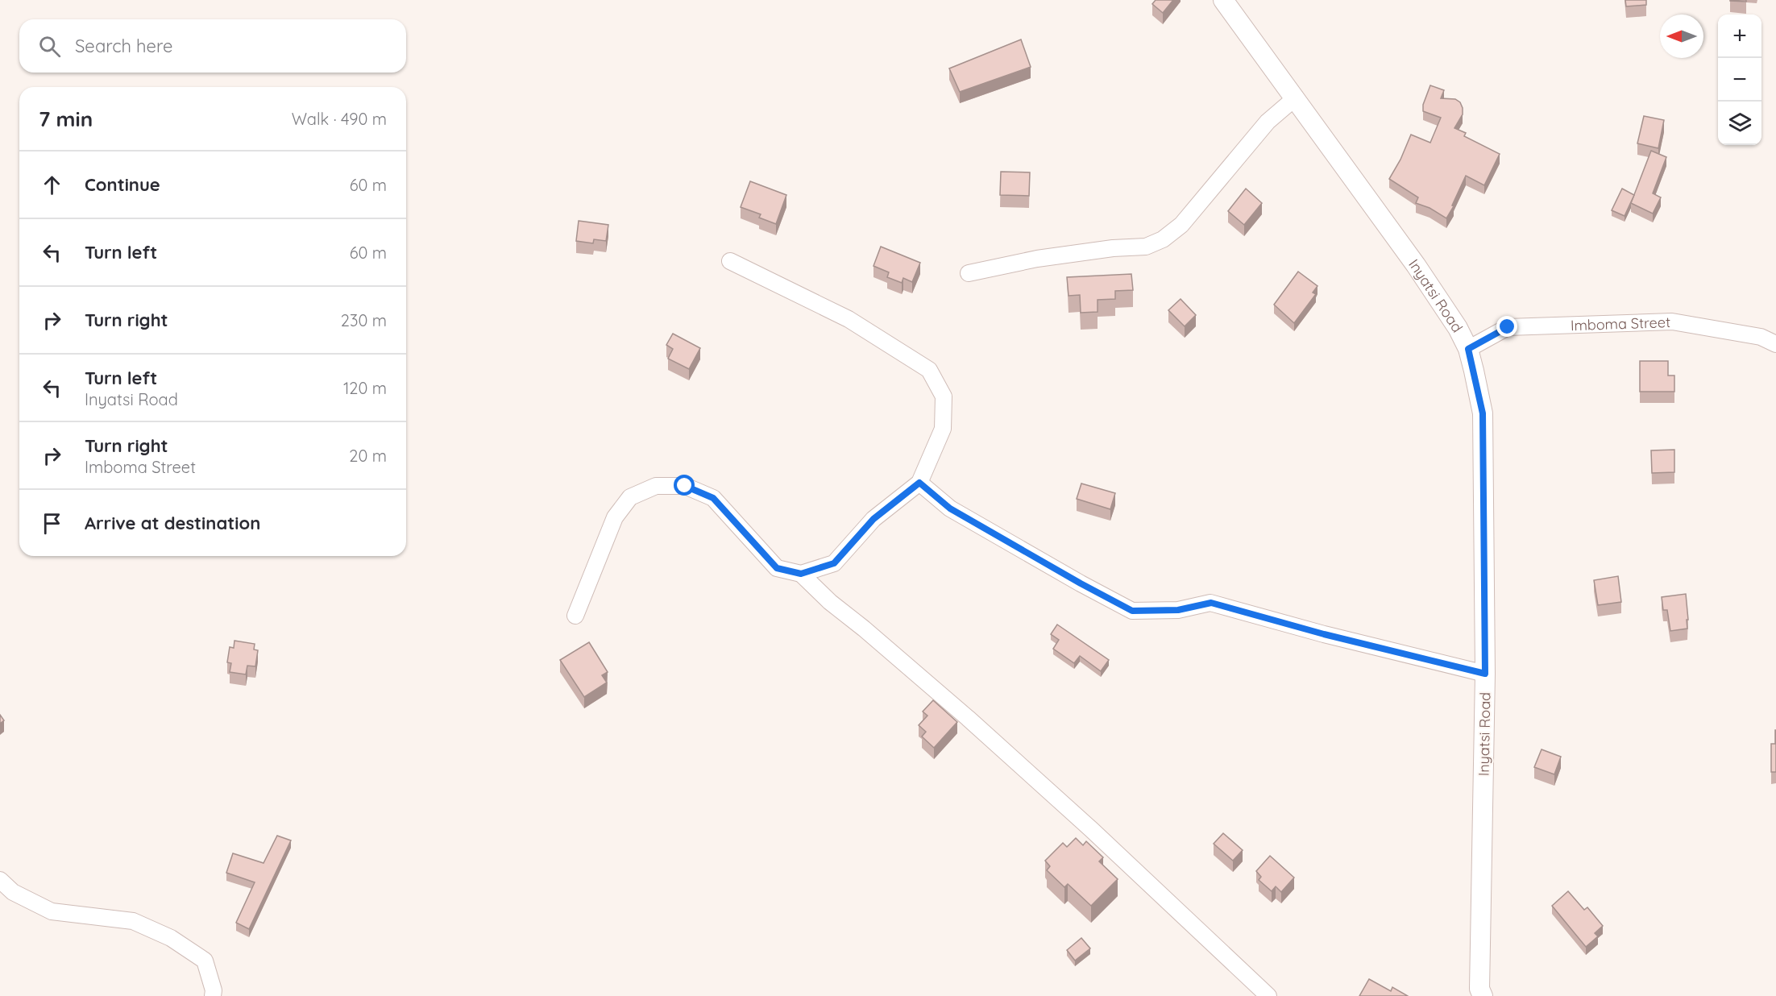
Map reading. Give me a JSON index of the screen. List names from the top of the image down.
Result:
{
  "streets": {
    "street": ["Inyatsi Road", "Imboma Street"]
  },
  "crossings": [
    ["Inyatsi Road", "Imboma Street"]
  ],
  "north": "left",
  "page": {
    "map_buttons": ["+", "−"],
    "search": "Search here",
    "heading": ["7 min", "Walk · 490 m"],
    "list": [
      ["Continue", "60 m"],
      ["Turn left", "60 m"],
      ["Turn right", "230 m"],
      ["Turn left", "Inyatsi Road", "120 m"],
      ["Turn right", "Imboma Street", "20 m"],
      "Arrive at destination"
    ]
  }
}
